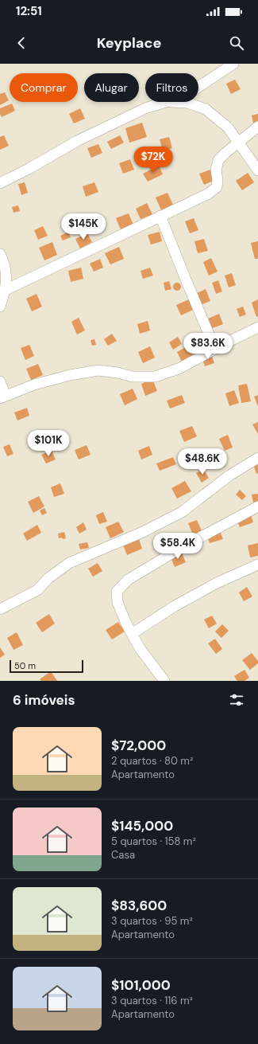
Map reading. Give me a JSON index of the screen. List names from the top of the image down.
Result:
{
  "scale_bar": "50 m",
  "page": {
    "status": "12:51",
    "header": "Keyplace",
    "chip": ["Comprar", "Alugar", "Filtros"],
    "price": [
      "$72K",
      "$145K",
      "$83.6K",
      "$101K",
      "$48.6K",
      "$58.4K"
    ],
    "scale": "50 m",
    "heading": "6 imóveis",
    "list": [
      {
        "name": "$72,000",
        "note": "2 quartos · 80 m² · Apartamento"
      },
      {
        "name": "$145,000",
        "note": "5 quartos · 158 m² · Casa"
      },
      {
        "name": "$83,600",
        "note": "3 quartos · 95 m² · Apartamento"
      },
      {
        "name": "$101,000",
        "note": "3 quartos · 116 m² · Apartamento"
      }
    ]
  }
}
